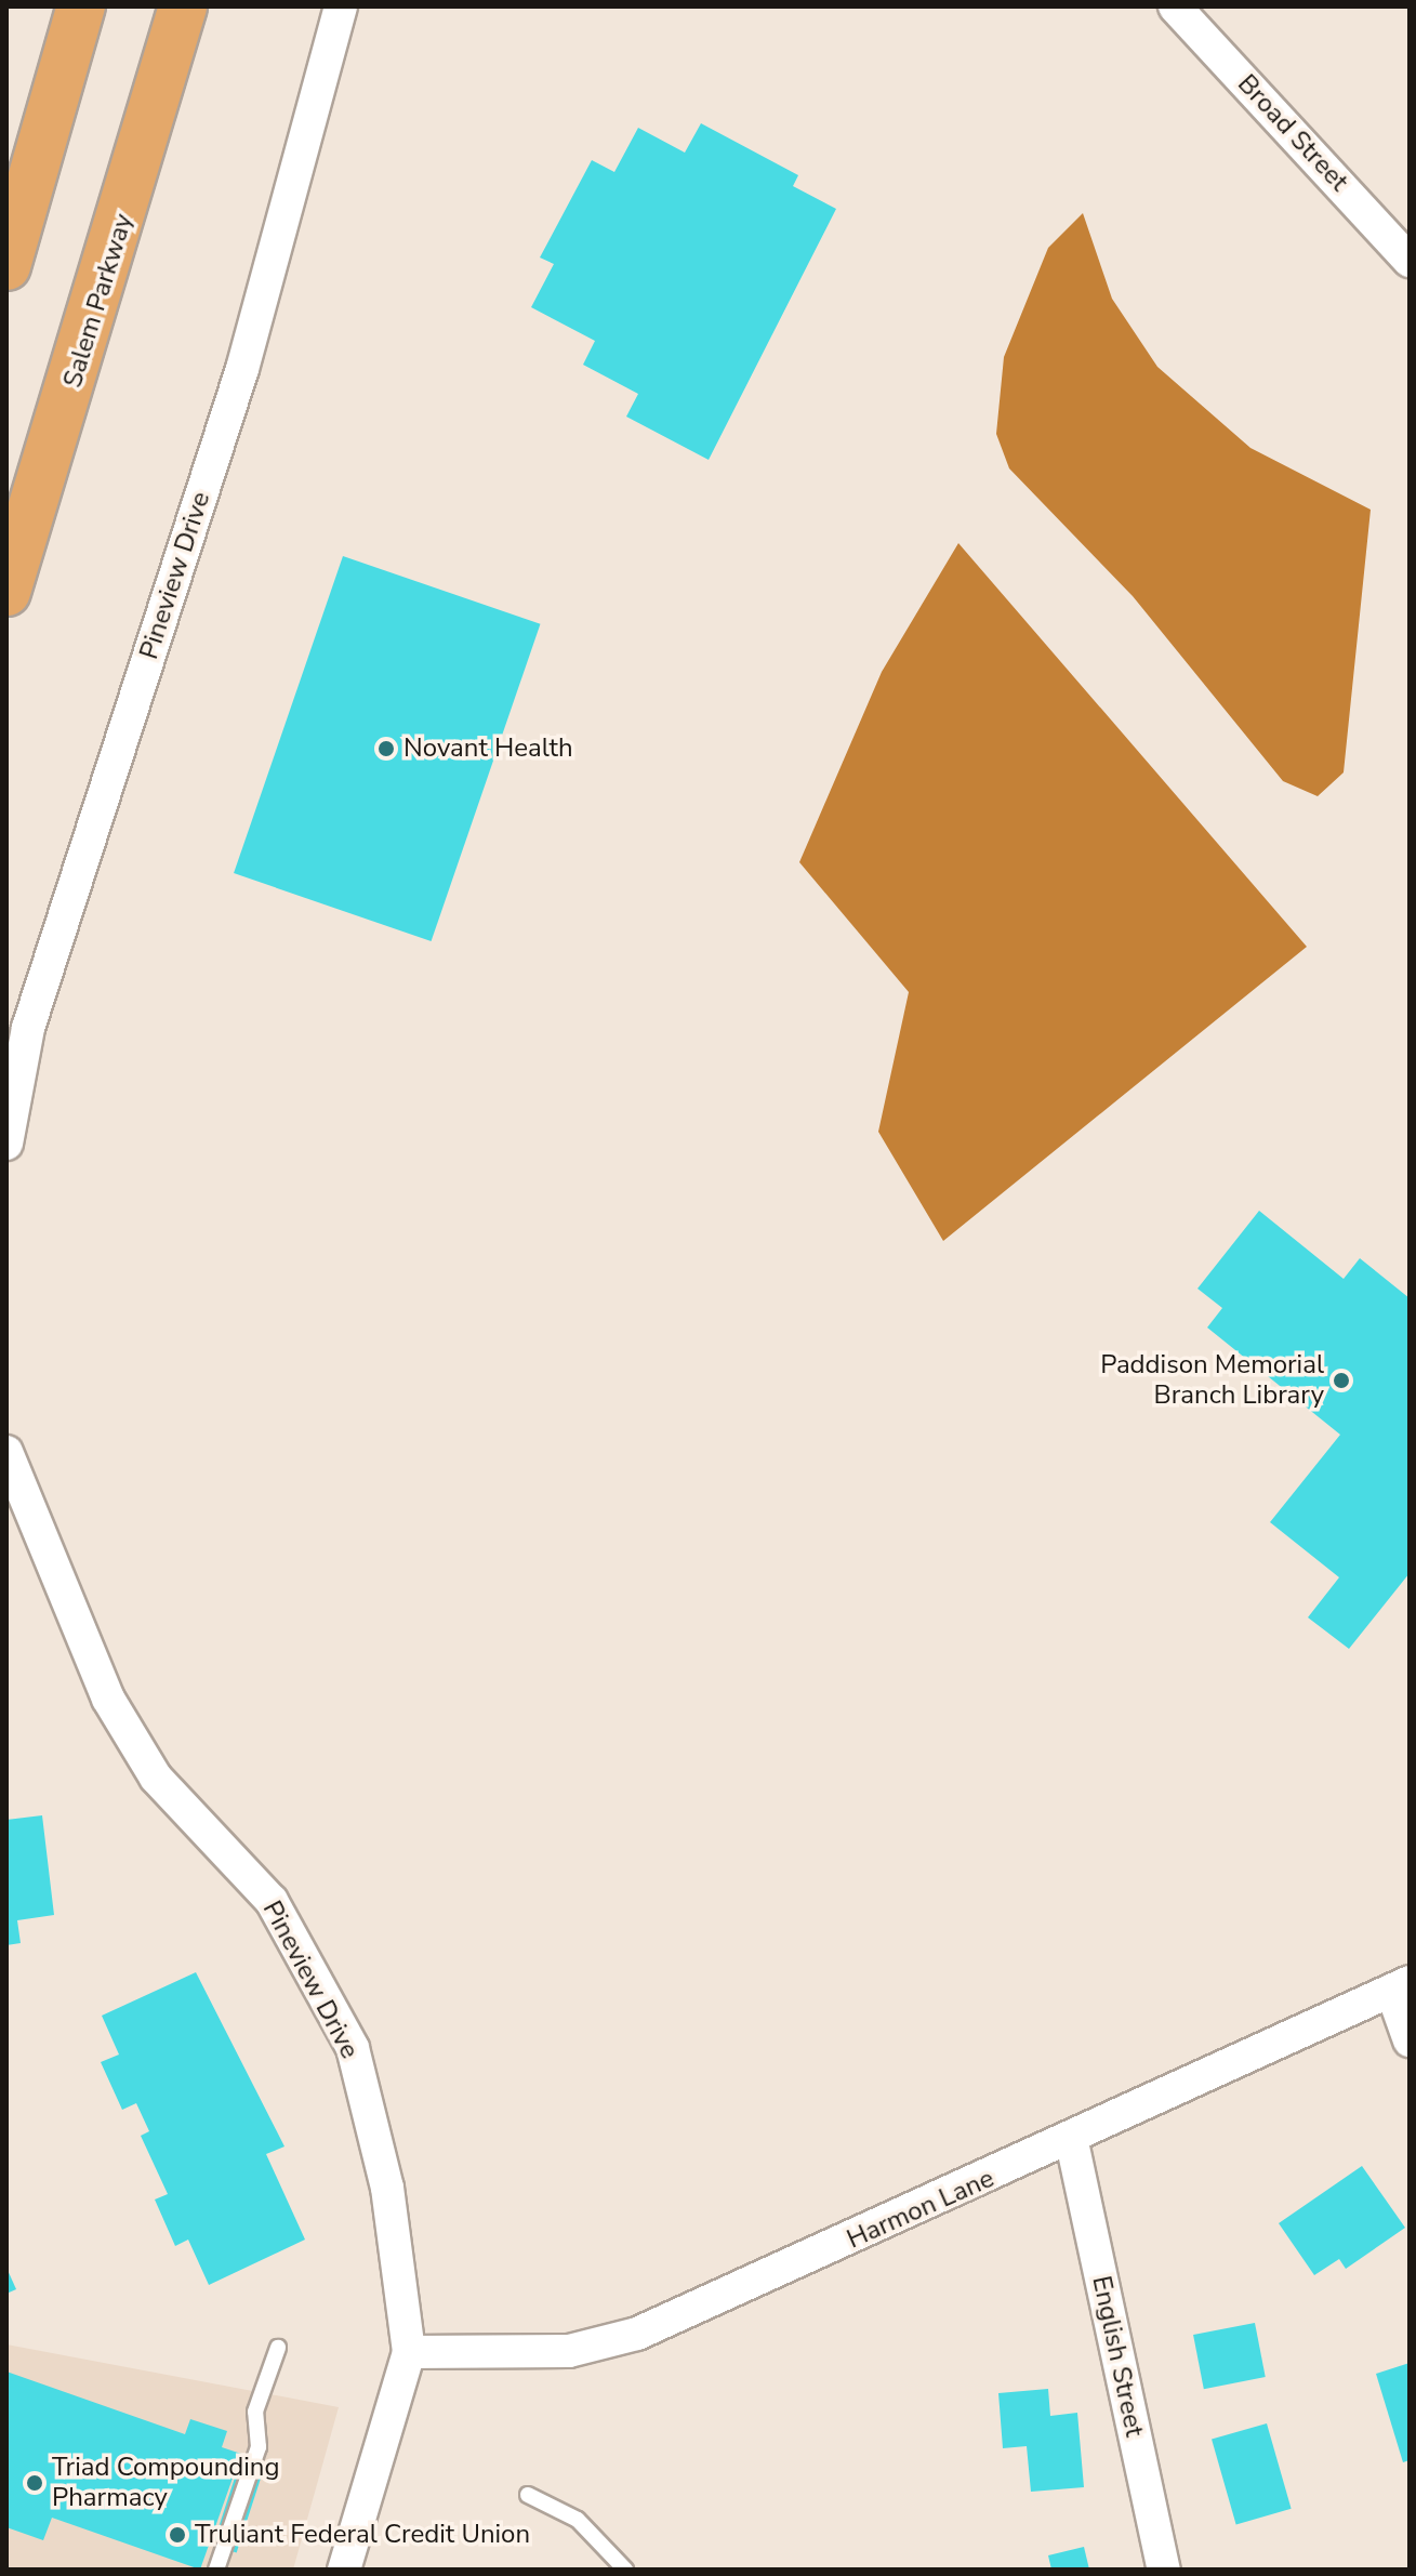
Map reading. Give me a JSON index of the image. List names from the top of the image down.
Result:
{
  "streets": {
    "highway": ["Salem Parkway"],
    "street": [
      "Broad Street",
      "Pineview Drive",
      "Harmon Lane",
      "English Street"
    ]
  },
  "crossings": [
    ["Pineview Drive", "Harmon Lane"],
    ["Harmon Lane", "English Street"]
  ],
  "places": [
    "Novant Health",
    "Paddison Memorial Branch Library",
    "Triad Compounding Pharmacy",
    "Truliant Federal Credit Union"
  ]
}
